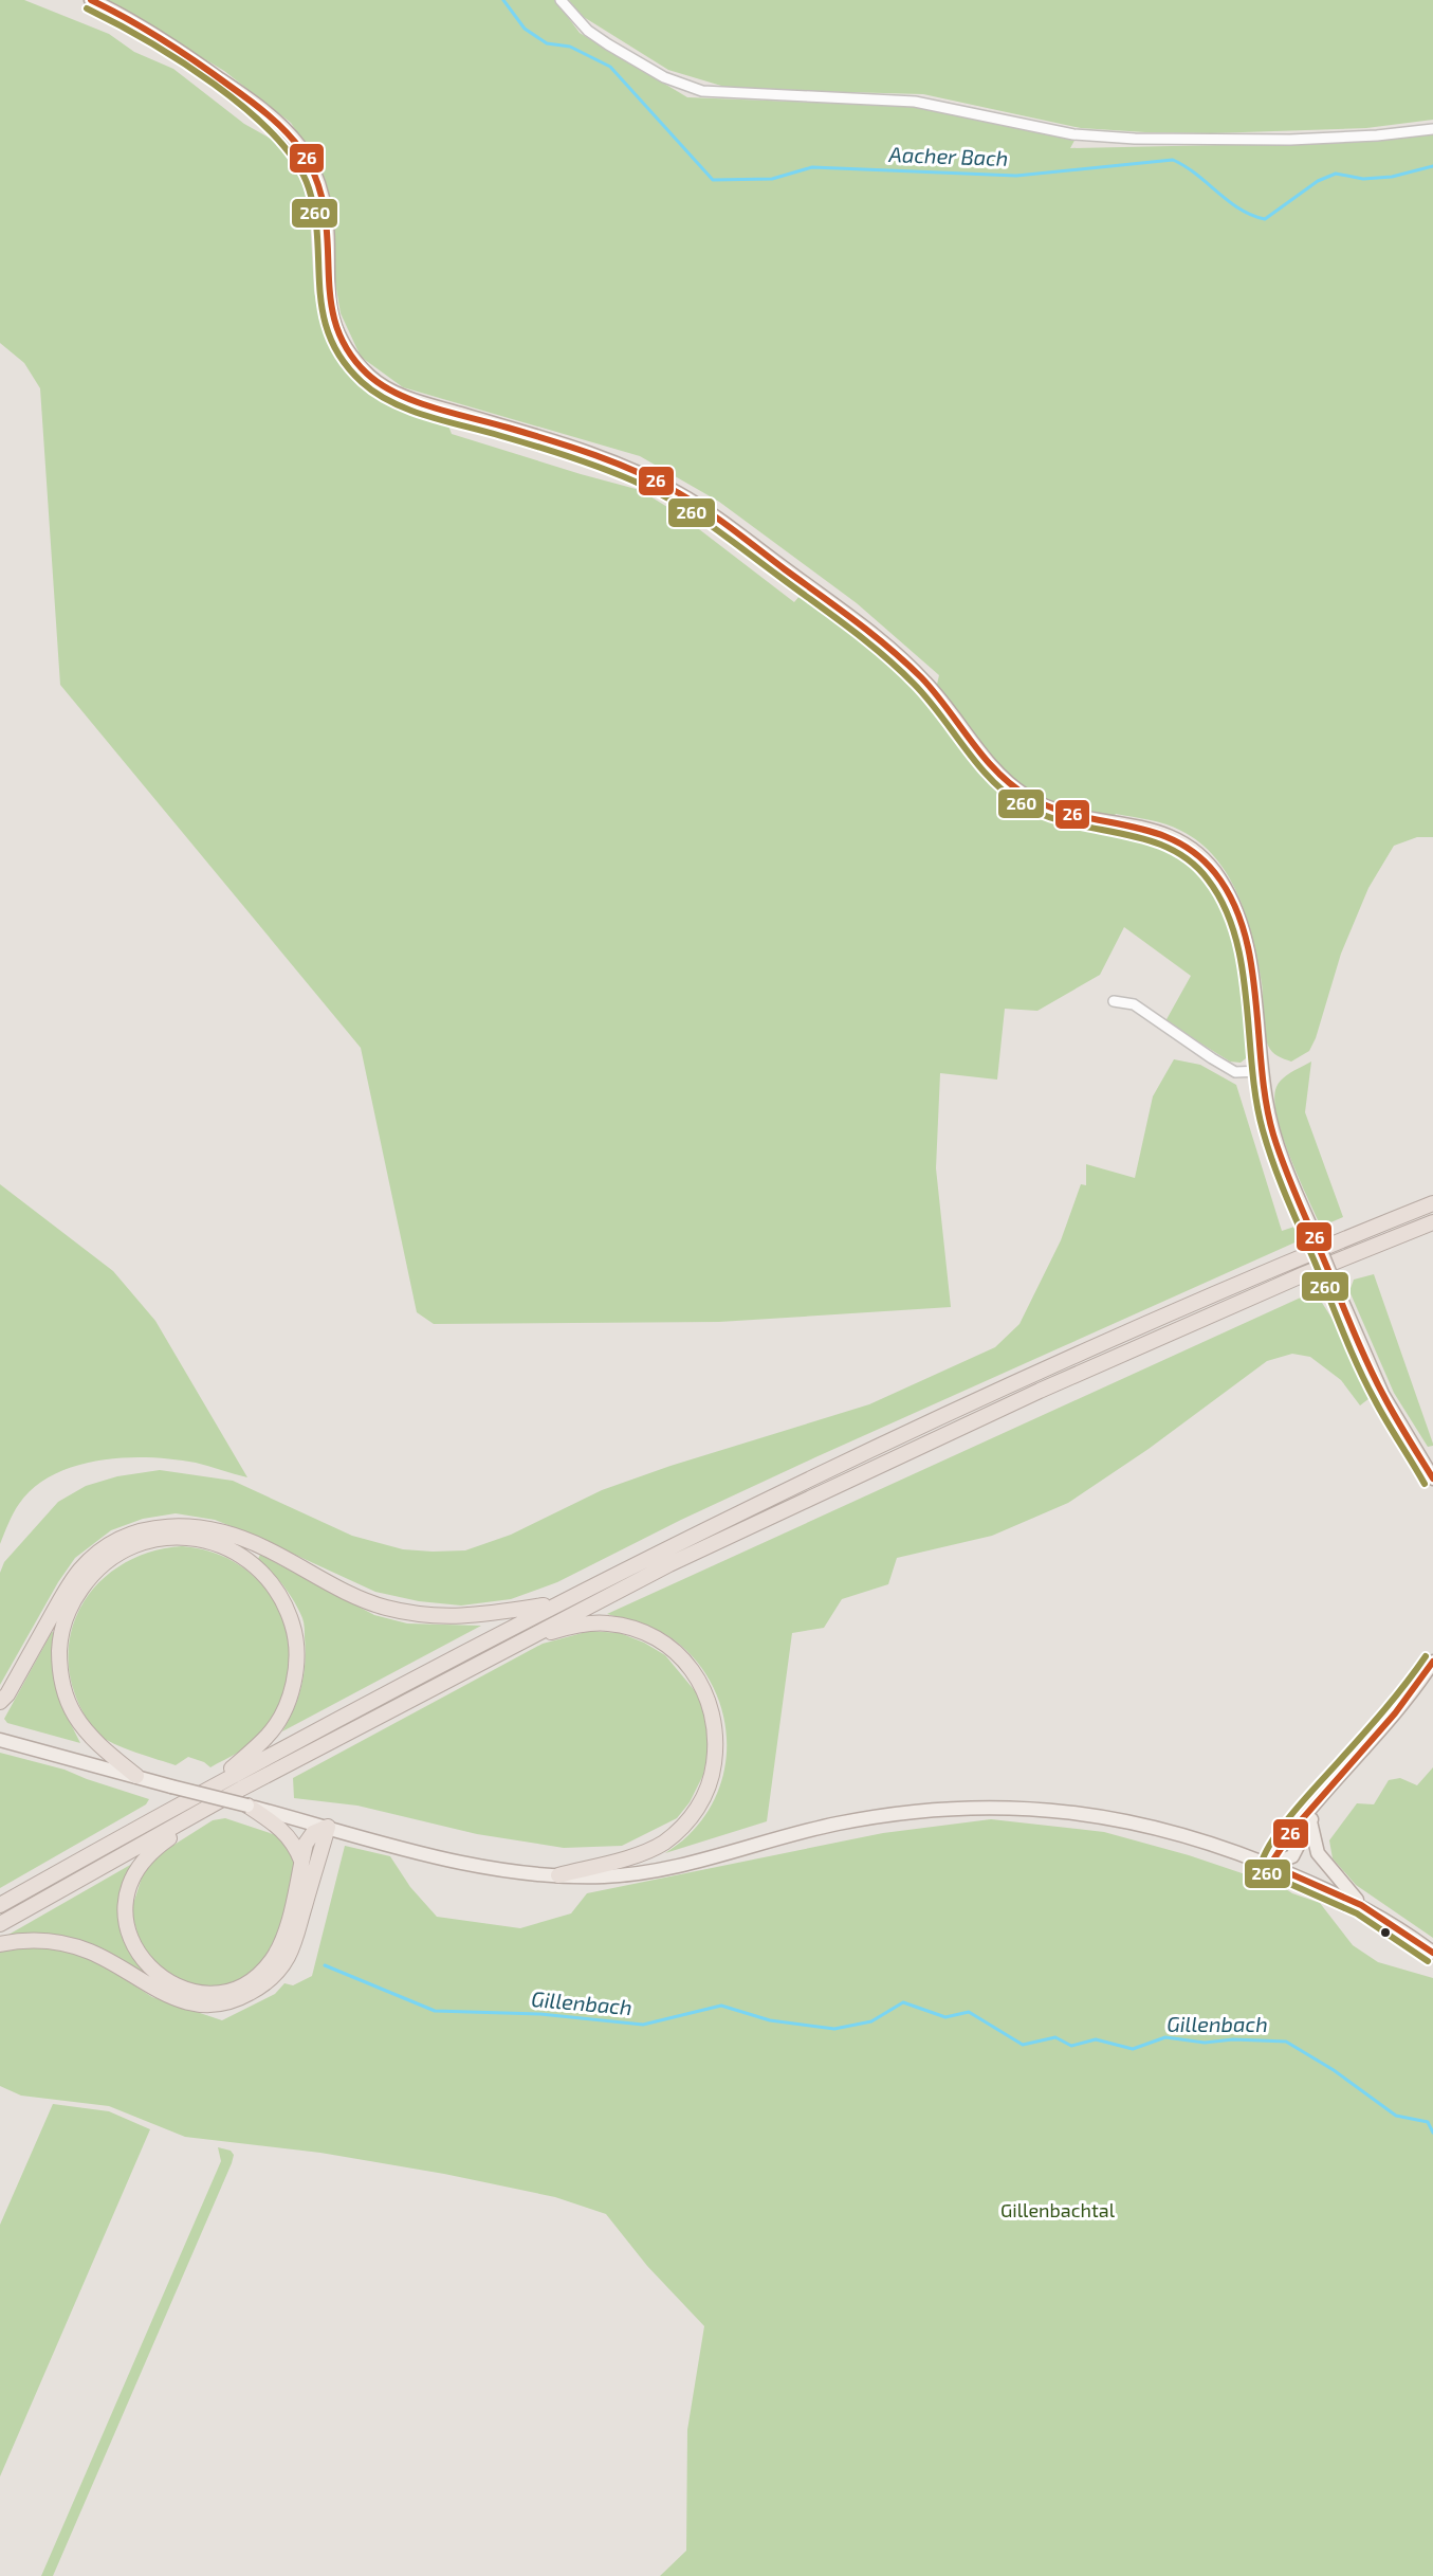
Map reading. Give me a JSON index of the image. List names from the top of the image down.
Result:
{
  "water": ["Aacher Bach", "Gillenbach"],
  "parks": ["Gillenbachtal"],
  "lines": ["transit line 26", "transit line 260"]
}
